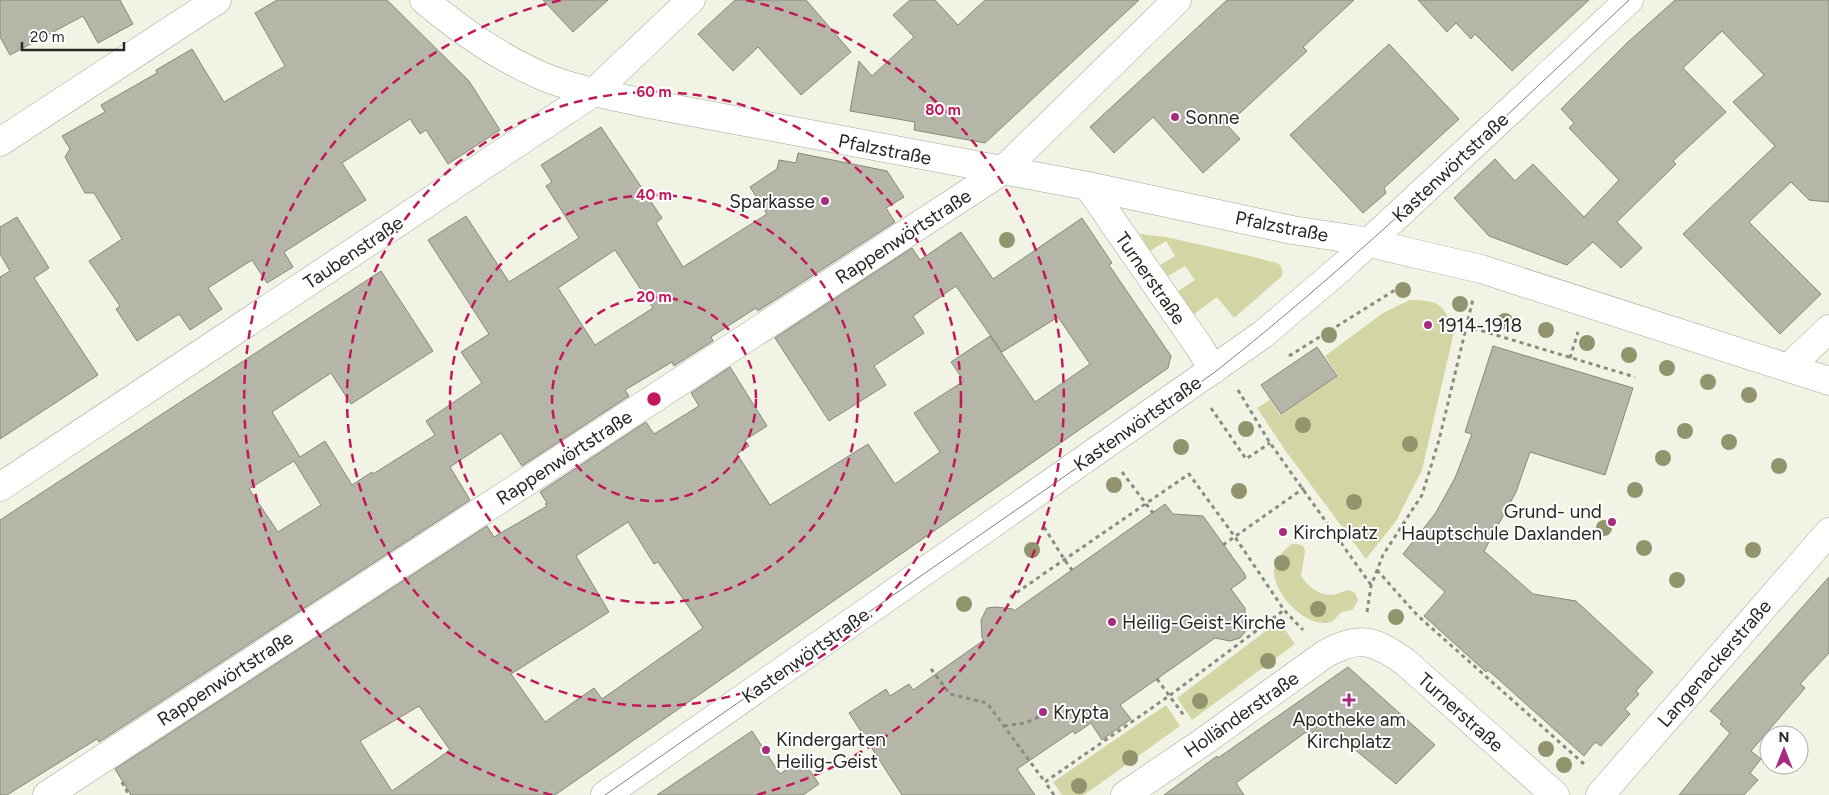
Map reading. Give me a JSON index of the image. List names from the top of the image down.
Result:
{
  "streets": {
    "street": [
      "Pfalzstraße",
      "Kastenwörtstraße",
      "Rappenwörtstraße",
      "Taubenstraße",
      "Turnerstraße",
      "Langenackerstraße",
      "Holländerstraße"
    ]
  },
  "crossings": [
    ["Pfalzstraße", "Kastenwörtstraße"],
    ["Pfalzstraße", "Rappenwörtstraße"],
    ["Pfalzstraße", "Taubenstraße"],
    ["Pfalzstraße", "Turnerstraße"],
    ["Kastenwörtstraße", "Turnerstraße"],
    ["Turnerstraße", "Holländerstraße"]
  ],
  "places": {
    "other": [
      "Sonne",
      "Sparkasse",
      "1914-1918",
      "Grund- und Hauptschule Daxlanden",
      "Kirchplatz",
      "Heilig-Geist-Kirche",
      "Krypta",
      "Kindergarten Heilig-Geist"
    ],
    "health": ["Apotheke am Kirchplatz"]
  },
  "scale_bar": "20 m",
  "north": "top",
  "rings": [
    "60 m",
    "80 m",
    "40 m",
    "20 m"
  ]
}
